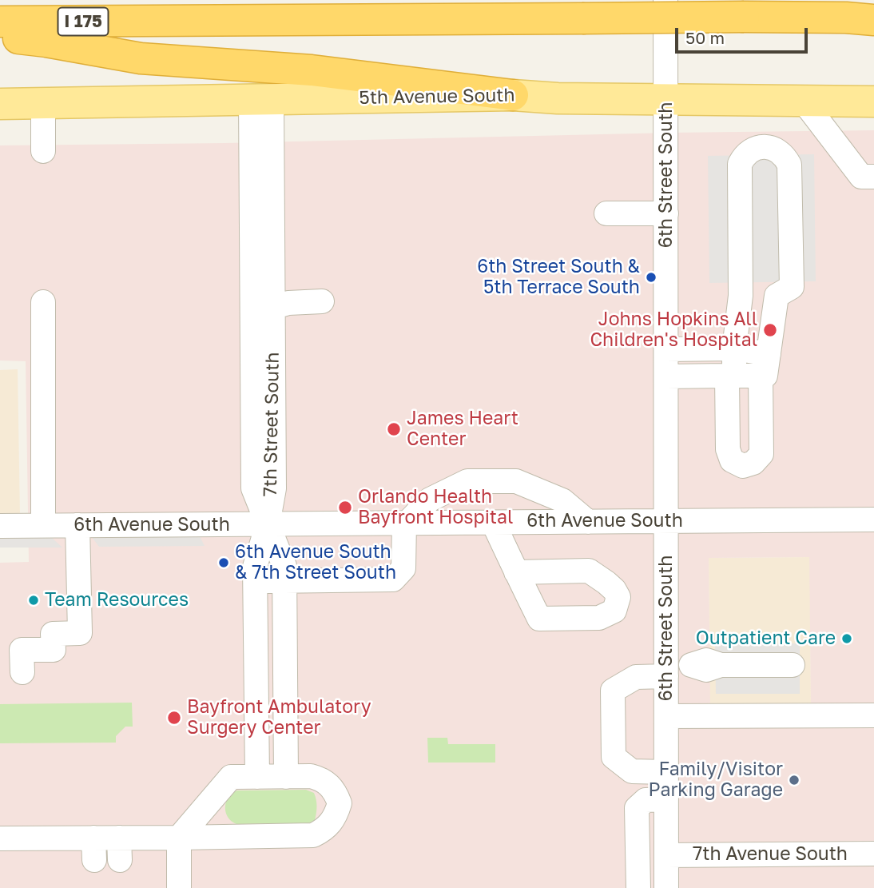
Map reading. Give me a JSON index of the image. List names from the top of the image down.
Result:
{
  "streets": {
    "highway": ["I 175"],
    "main road": ["5th Avenue South"],
    "street": [
      "6th Street South",
      "7th Street South",
      "6th Avenue South",
      "7th Avenue South"
    ]
  },
  "crossings": [
    ["5th Avenue South", "6th Street South"],
    ["5th Avenue South", "7th Street South"],
    ["6th Street South", "6th Avenue South"],
    ["6th Street South", "7th Avenue South"],
    ["7th Street South", "6th Avenue South"]
  ],
  "places": [
    "6th Street South & 5th Terrace South",
    "Johns Hopkins All Children's Hospital",
    "James Heart Center",
    "Orlando Health Bayfront Hospital",
    "6th Avenue South & 7th Street South",
    "Team Resources",
    "Outpatient Care",
    "Bayfront Ambulatory Surgery Center",
    "Family/Visitor Parking Garage"
  ],
  "scale_bar": "50 m"
}
